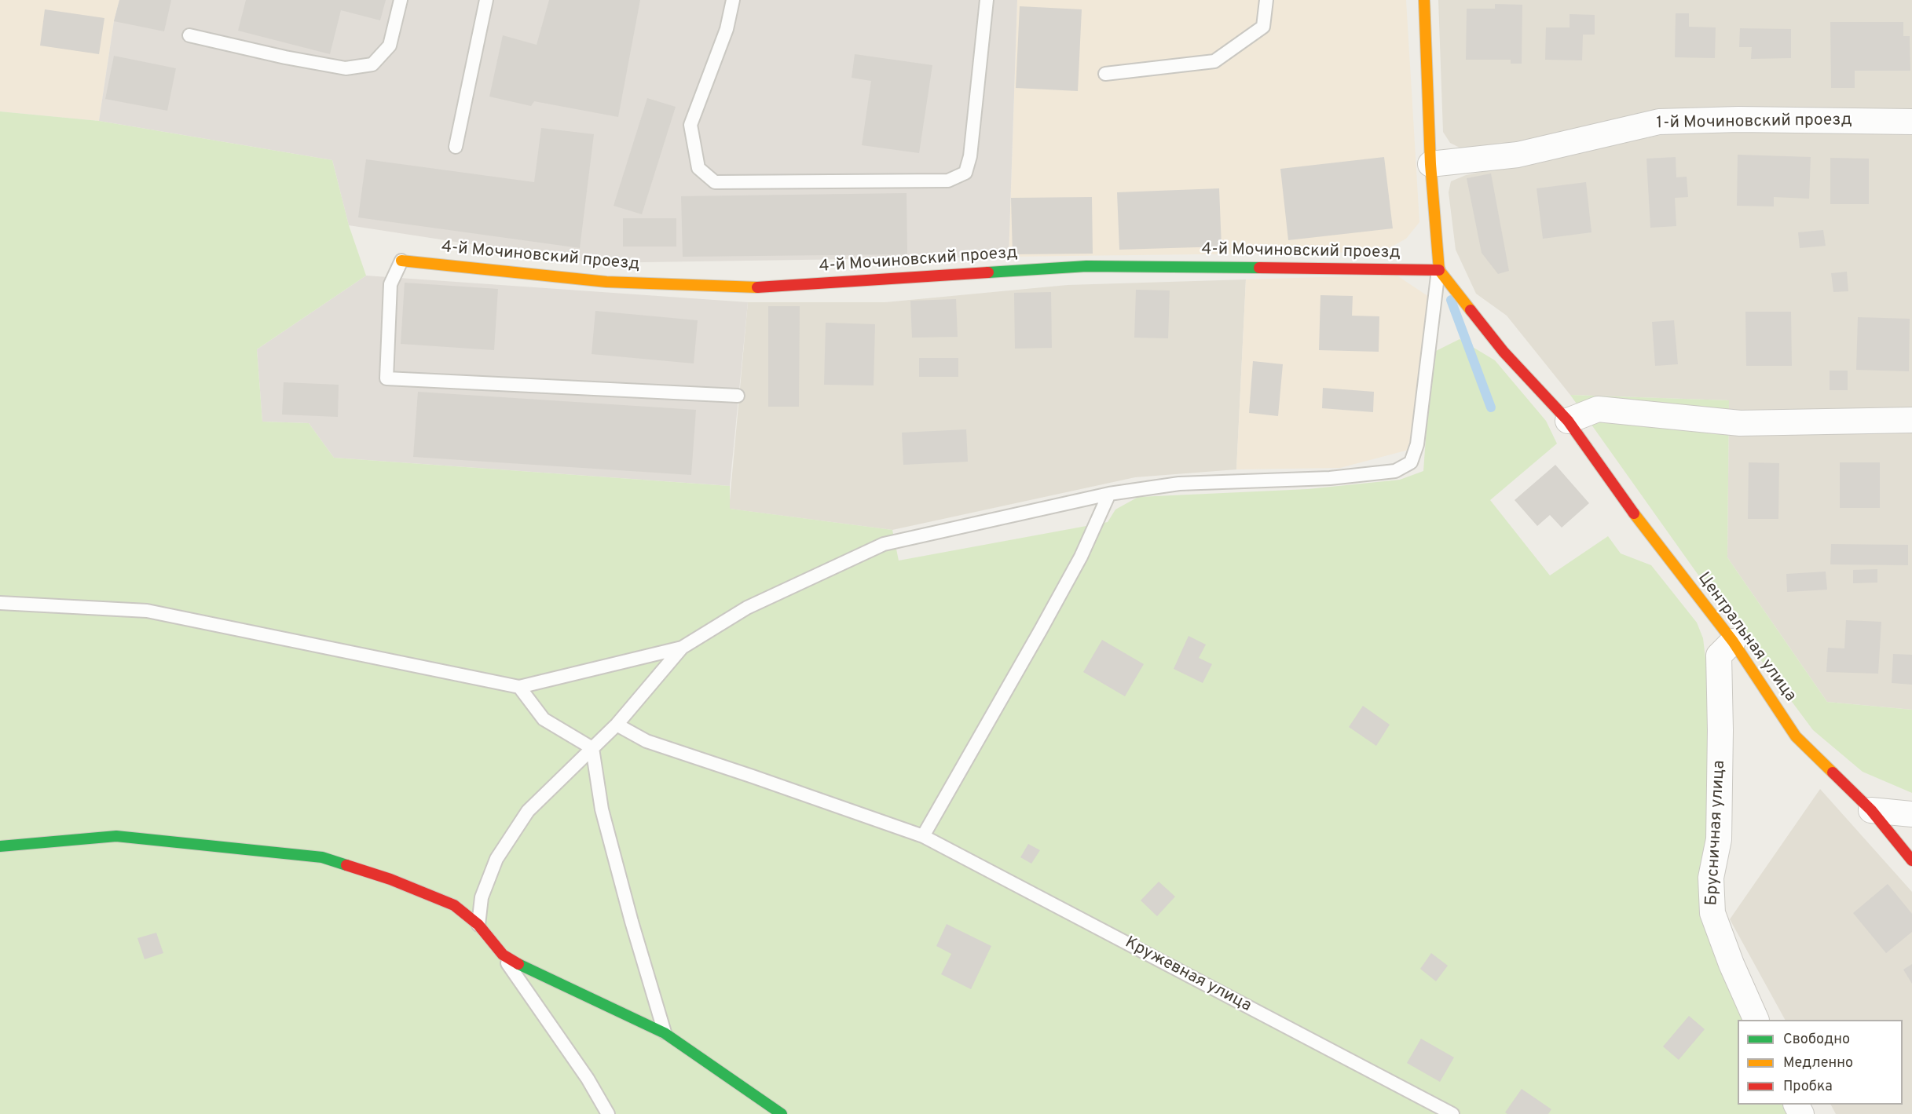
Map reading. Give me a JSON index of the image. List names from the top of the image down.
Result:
{
  "streets": {
    "street": [
      "1-й Мочиновский проезд",
      "4-й Мочиновский проезд",
      "Центральная улица",
      "Брусничная улица"
    ],
    "lane": ["Кружевная улица"]
  },
  "crossings": [
    ["4-й Мочиновский проезд", "Центральная улица"],
    ["Центральная улица", "Брусничная улица"]
  ],
  "legend": ["Свободно", "Медленно", "Пробка"]
}
